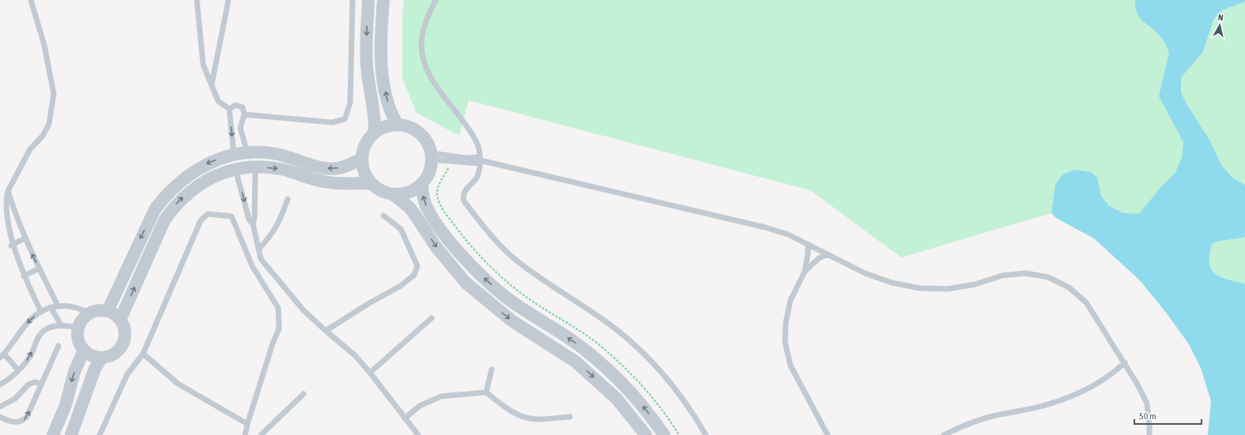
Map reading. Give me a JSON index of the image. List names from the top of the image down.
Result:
{
  "scale_bar": "50 m",
  "north": "top"
}
